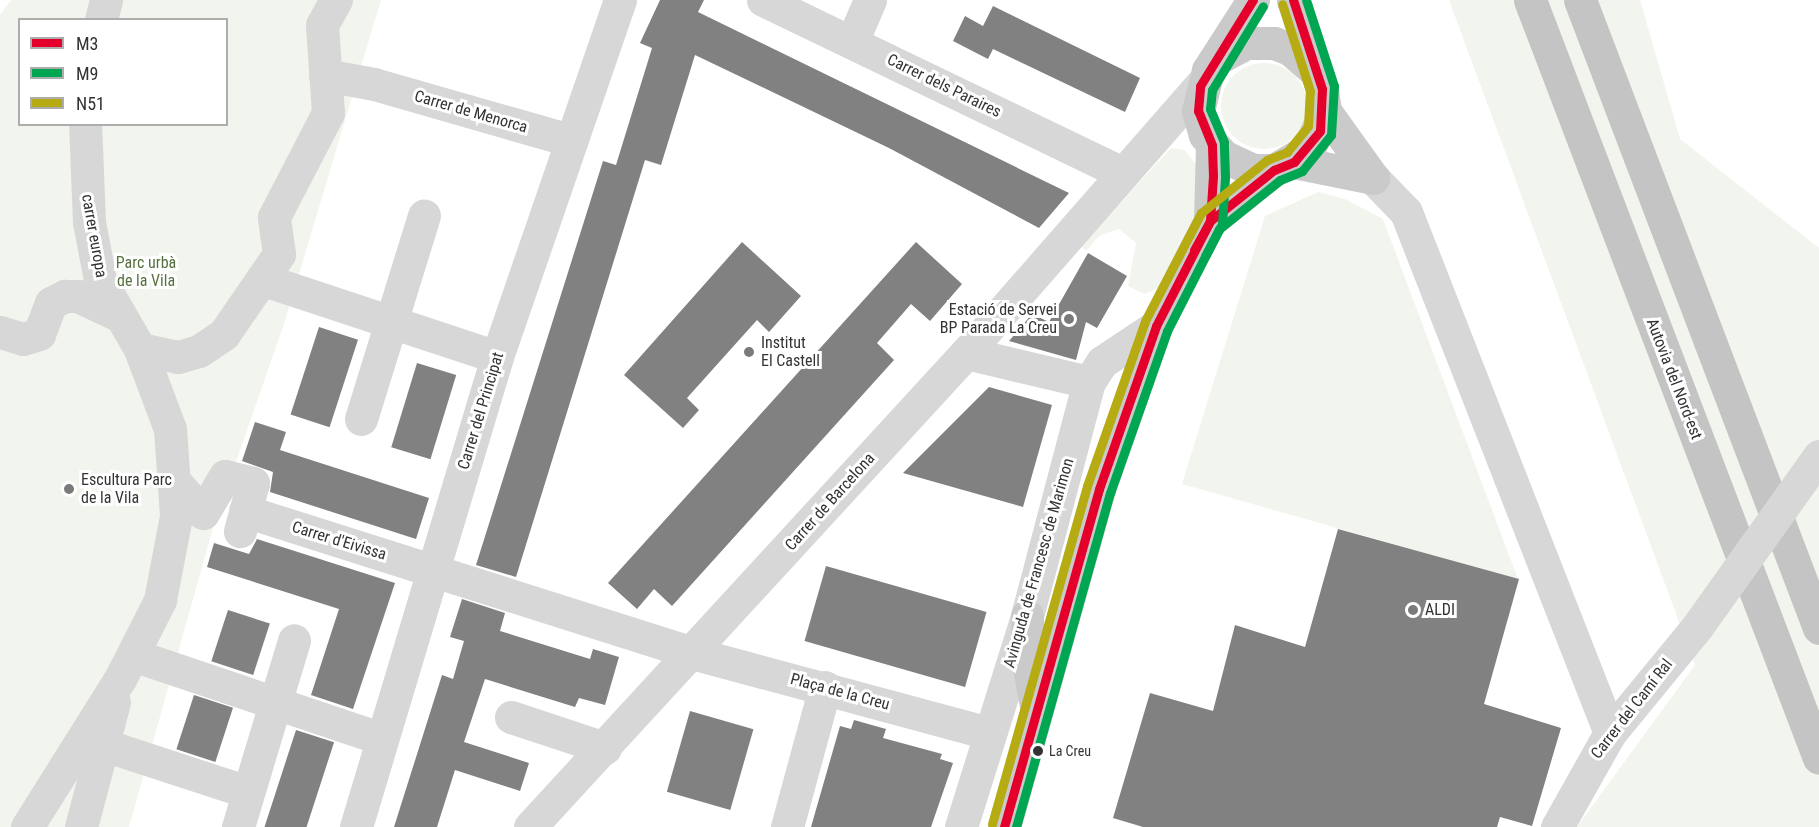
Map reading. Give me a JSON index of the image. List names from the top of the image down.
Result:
{
  "streets": {
    "highway": ["Autovia del Nord-est"],
    "main road": ["Avinguda de Francesc de Marimon"],
    "street": [
      "Carrer dels Paraires",
      "Carrer de Menorca",
      "carrer europa",
      "Carrer del Principat",
      "Carrer de Barcelona",
      "Carrer d'Eivissa",
      "Plaça de la Creu",
      "Carrer del Camí Ral"
    ]
  },
  "crossings": [
    ["Carrer dels Paraires", "Carrer de Barcelona"],
    ["Carrer de Menorca", "Carrer del Principat"],
    ["carrer europa", "Carrer d'Eivissa"],
    ["Carrer del Principat", "Carrer d'Eivissa"],
    ["Carrer de Barcelona", "Carrer d'Eivissa"],
    ["Carrer de Barcelona", "Plaça de la Creu"],
    ["Carrer d'Eivissa", "Plaça de la Creu"],
    ["Avinguda de Francesc de Marimon", "Plaça de la Creu"]
  ],
  "parks": ["Parc urbà de la Vila"],
  "places": [
    "Estació de Servei BP Parada La Creu",
    "Institut El Castell",
    "Escultura Parc de la Vila",
    "ALDI",
    "La Creu"
  ],
  "lines": ["transit line M3", "transit line M9", "transit line N51"],
  "legend": ["M3", "M9", "N51"]
}
